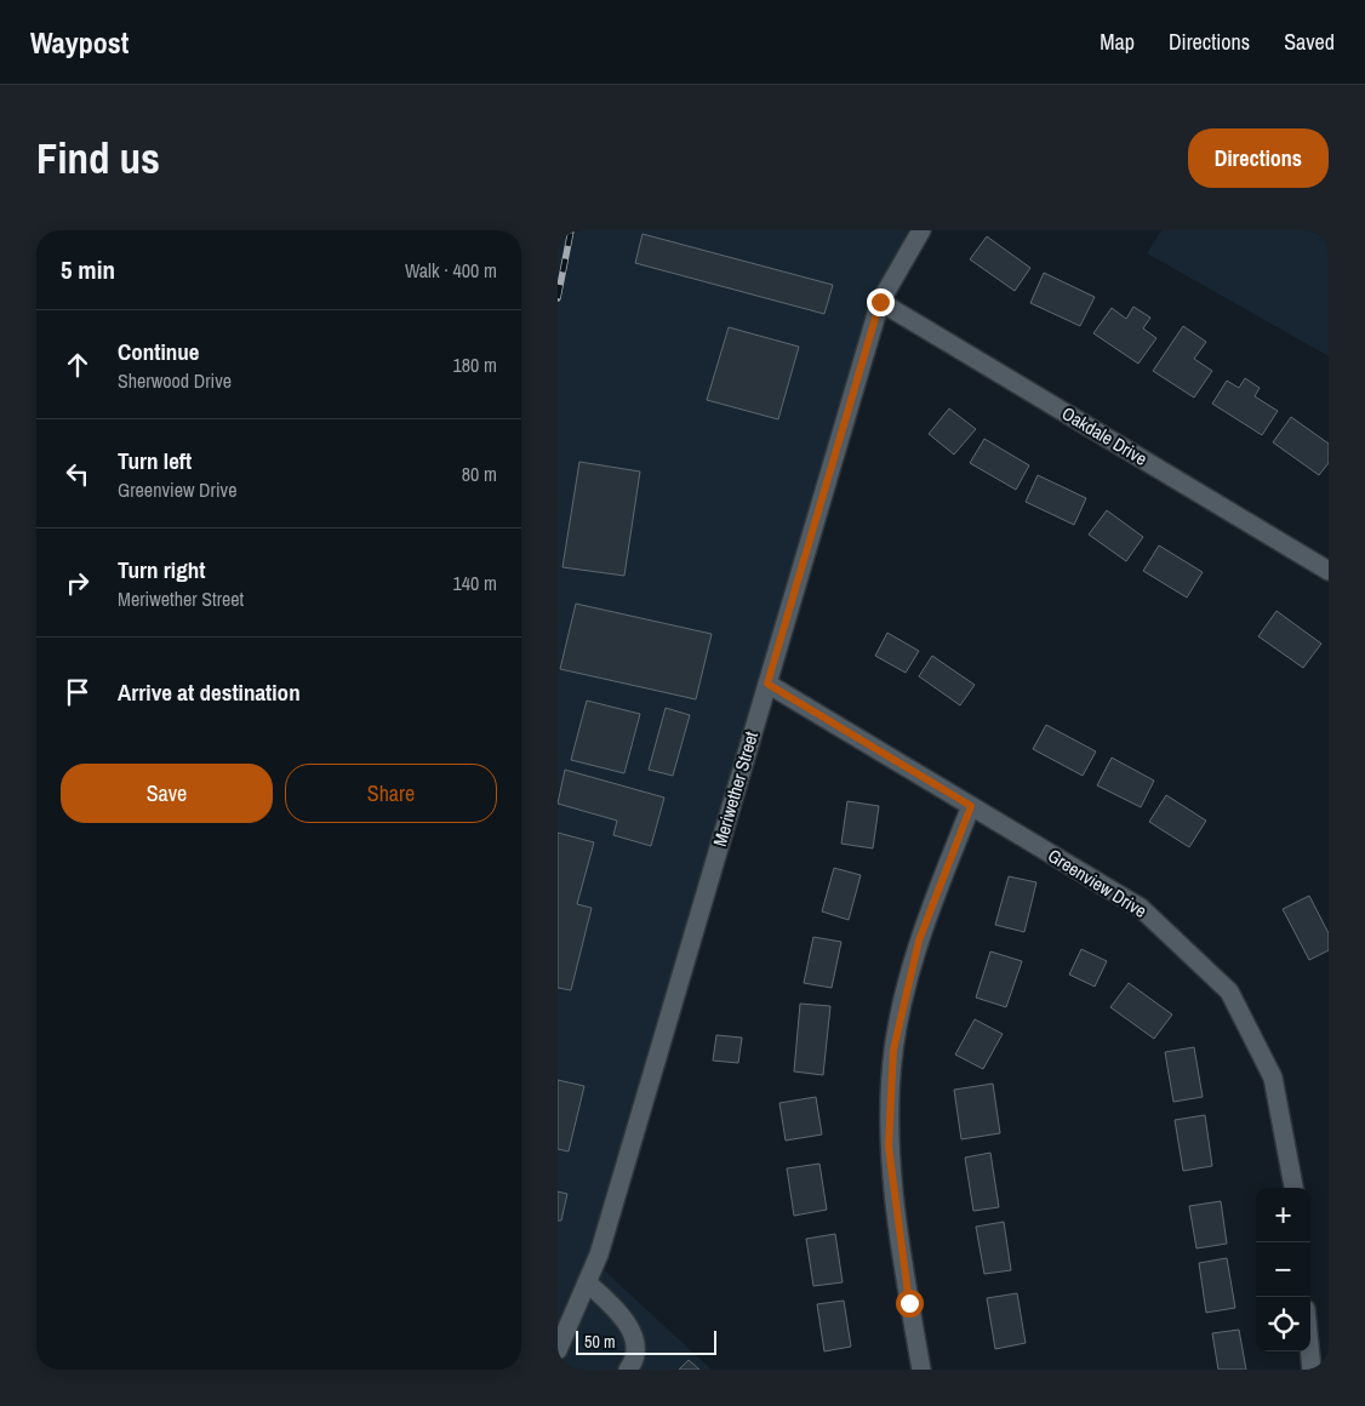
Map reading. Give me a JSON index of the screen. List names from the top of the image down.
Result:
{
  "streets": {
    "street": ["Oakdale Drive", "Meriwether Street", "Greenview Drive"]
  },
  "crossings": [
    ["Oakdale Drive", "Meriwether Street"],
    ["Meriwether Street", "Greenview Drive"]
  ],
  "scale_bar": "50 m",
  "page": {
    "header": "Waypost",
    "nav": ["Map", "Directions", "Saved"],
    "buttons": [
      "Directions",
      ["Save", "Share"]
    ],
    "title": "Find us",
    "heading": ["5 min", "Walk · 400 m"],
    "list": [
      ["Continue", "Sherwood Drive", "180 m"],
      ["Turn left", "Greenview Drive", "80 m"],
      ["Turn right", "Meriwether Street", "140 m"],
      "Arrive at destination"
    ],
    "map_buttons": ["+", "−"],
    "scale": "50 m"
  }
}
